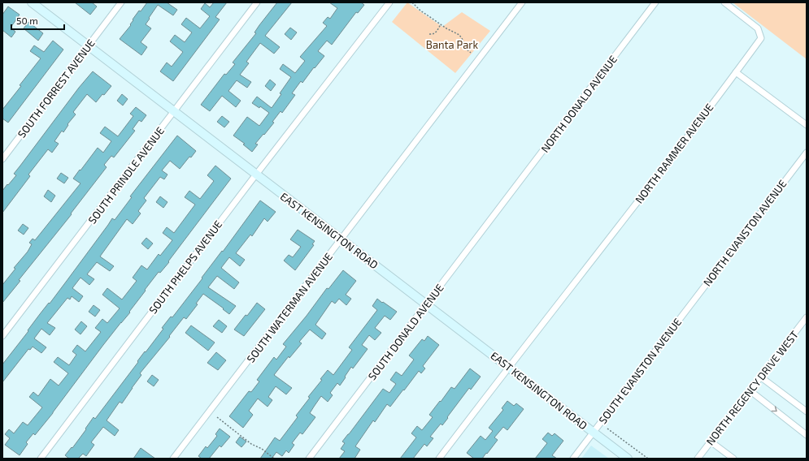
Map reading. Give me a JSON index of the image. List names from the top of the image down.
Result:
{
  "streets": {
    "main road": ["EAST KENSINGTON ROAD"],
    "street": [
      "SOUTH FORREST AVENUE",
      "NORTH DONALD AVENUE",
      "NORTH RAMMER AVENUE",
      "SOUTH PRINDLE AVENUE",
      "NORTH EVANSTON AVENUE",
      "SOUTH PHELPS AVENUE",
      "SOUTH WATERMAN AVENUE",
      "SOUTH DONALD AVENUE",
      "SOUTH EVANSTON AVENUE",
      "NORTH REGENCY DRIVE WEST"
    ]
  },
  "crossings": [
    ["SOUTH FORREST AVENUE", "EAST KENSINGTON ROAD"],
    ["NORTH DONALD AVENUE", "SOUTH DONALD AVENUE"],
    ["NORTH RAMMER AVENUE", "EAST KENSINGTON ROAD"],
    ["SOUTH PRINDLE AVENUE", "EAST KENSINGTON ROAD"],
    ["EAST KENSINGTON ROAD", "SOUTH PHELPS AVENUE"],
    ["EAST KENSINGTON ROAD", "SOUTH WATERMAN AVENUE"],
    ["EAST KENSINGTON ROAD", "SOUTH DONALD AVENUE"],
    ["EAST KENSINGTON ROAD", "SOUTH EVANSTON AVENUE"],
    ["NORTH EVANSTON AVENUE", "SOUTH EVANSTON AVENUE"]
  ],
  "parks": ["Banta Park"],
  "scale_bar": "50 m"
}
